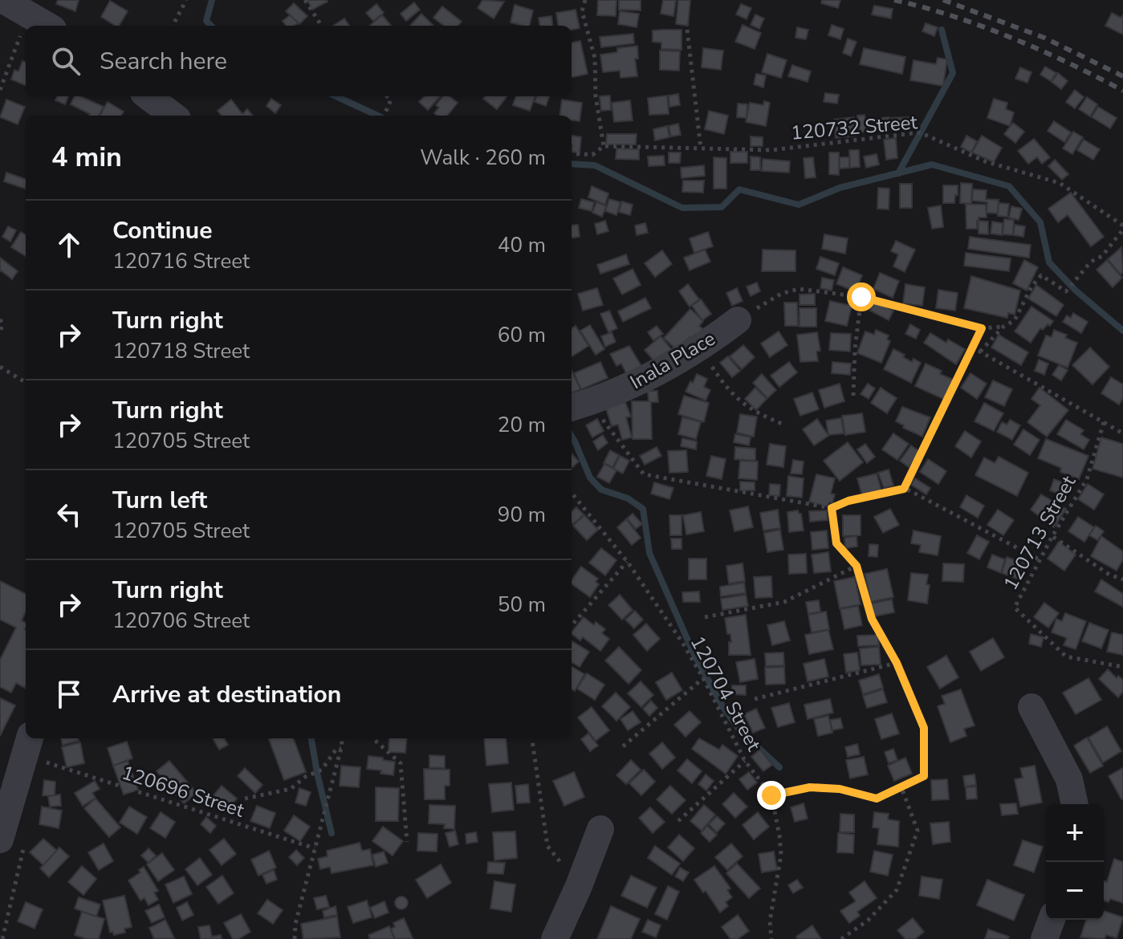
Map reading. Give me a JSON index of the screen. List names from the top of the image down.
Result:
{
  "streets": {
    "street": ["Inala Place"],
    "path": [
      "120732 Street",
      "120713 Street",
      "120704 Street",
      "120696 Street"
    ]
  },
  "page": {
    "search": "Search here",
    "heading": ["4 min", "Walk · 260 m"],
    "list": [
      ["Continue", "120716 Street", "40 m"],
      ["Turn right", "120718 Street", "60 m"],
      ["Turn right", "120705 Street", "20 m"],
      ["Turn left", "120705 Street", "90 m"],
      ["Turn right", "120706 Street", "50 m"],
      "Arrive at destination"
    ],
    "map_buttons": ["+", "−"]
  }
}
